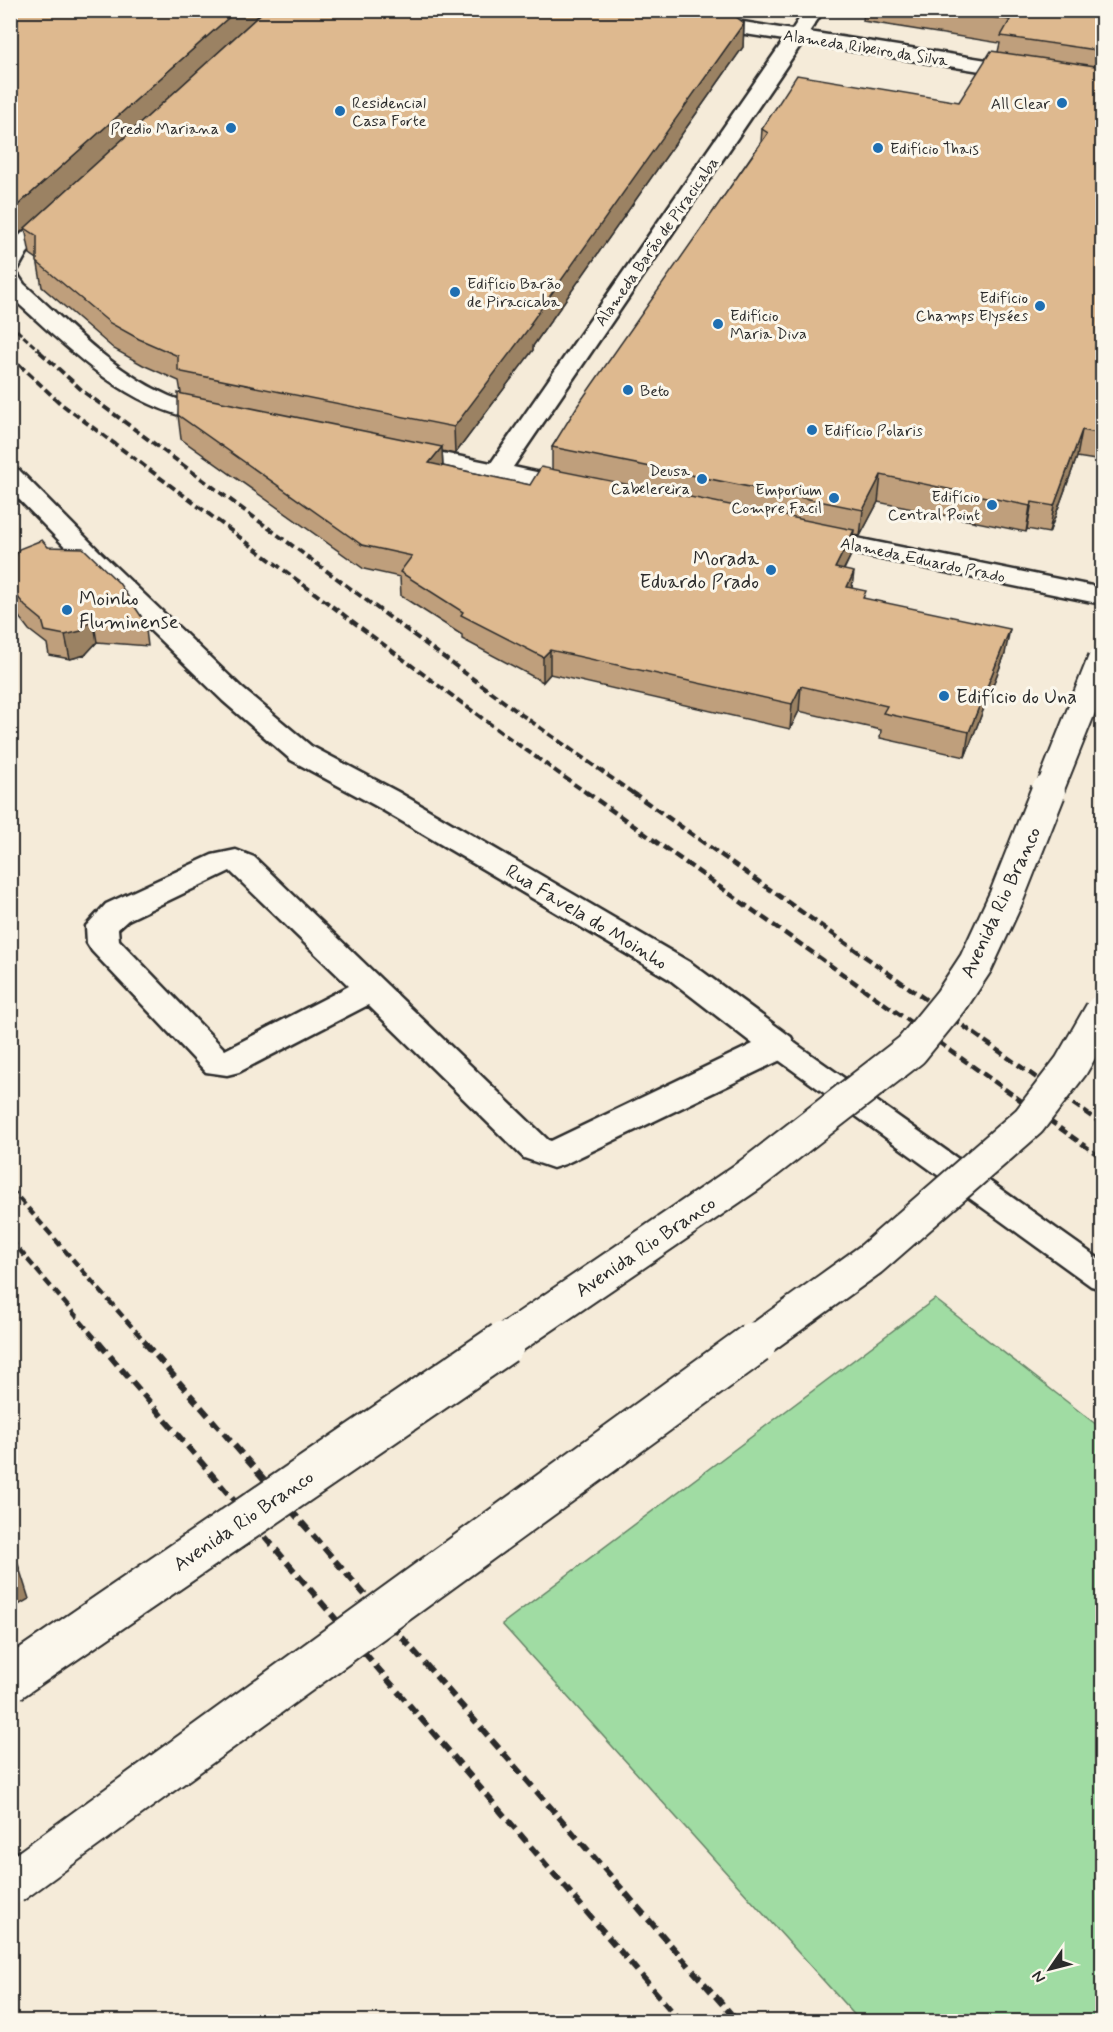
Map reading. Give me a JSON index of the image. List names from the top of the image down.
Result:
{
  "streets": {
    "street": [
      "Alameda Ribeiro da Silva",
      "Alameda Barão de Piracicaba",
      "Alameda Eduardo Prado",
      "Avenida Rio Branco",
      "Rua Favela do Moinho"
    ]
  },
  "crossings": [
    ["Alameda Ribeiro da Silva", "Alameda Barão de Piracicaba"]
  ],
  "places": [
    "All Clear",
    "Residencial Casa Forte",
    "Predio Mariana",
    "Edifício Thais",
    "Edifício Barão de Piracicaba",
    "Edifício Champs Elysées",
    "Edifício Maria Diva",
    "Beto",
    "Edifício Polaris",
    "Deusa Cabelereira",
    "Emporium Compre Facil",
    "Edifício Central Point",
    "Morada Eduardo Prado",
    "Moinho Fluminense",
    "Edifício do Una"
  ],
  "north": "bottom left"
}
